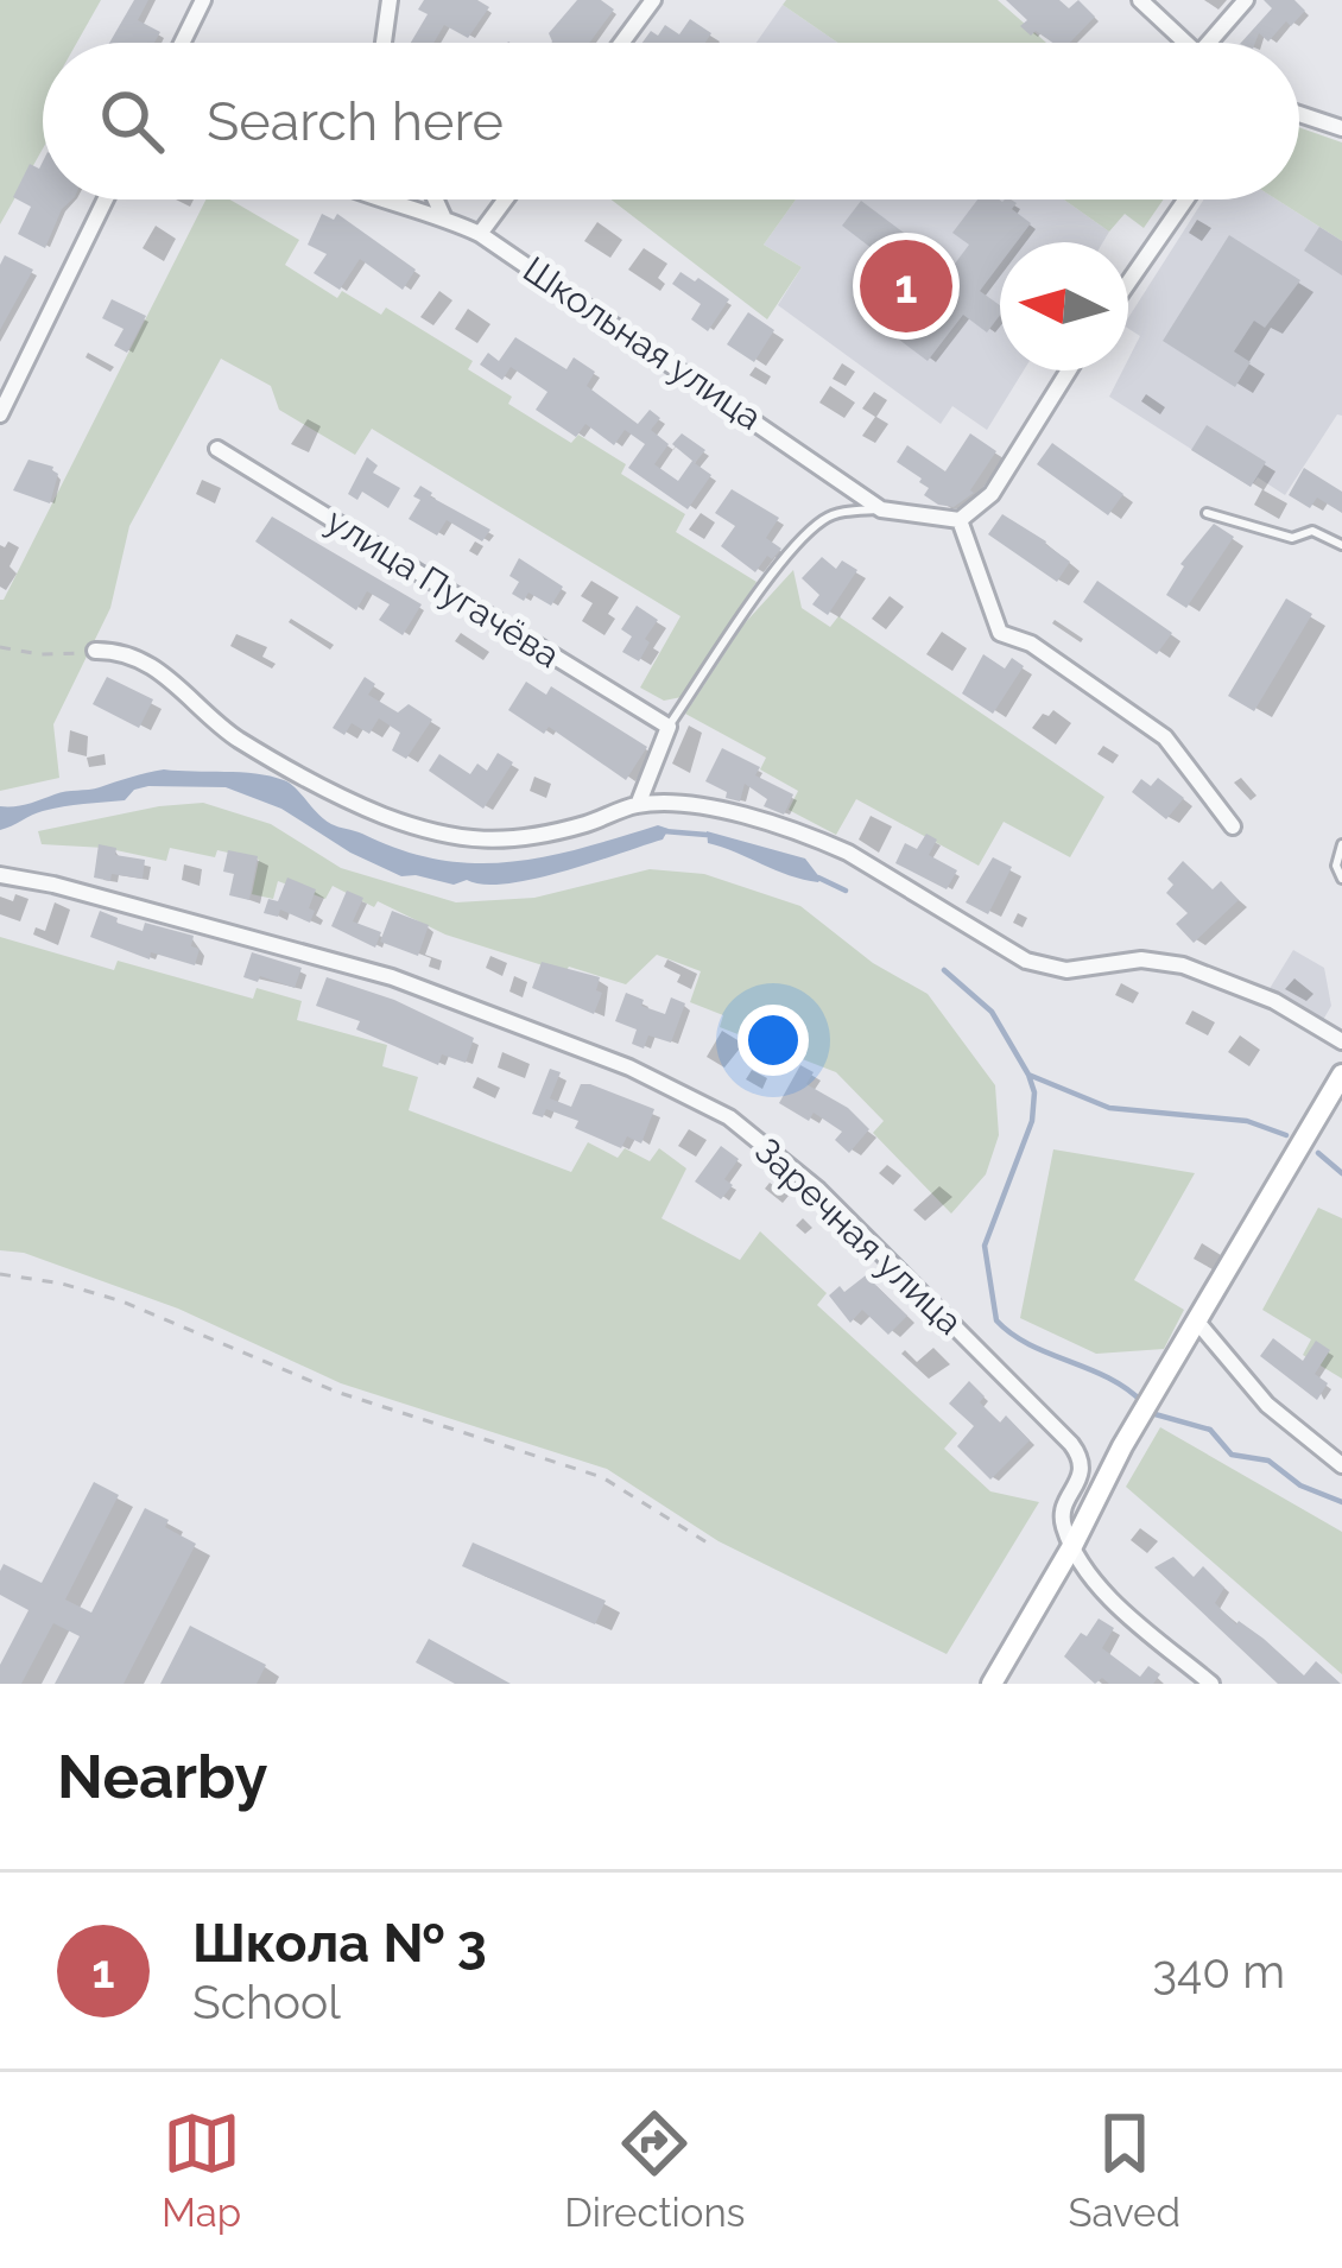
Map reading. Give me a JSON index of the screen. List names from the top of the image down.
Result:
{
  "streets": {
    "street": ["Школьная улица", "улица Пугачёва", "Заречная улица"]
  },
  "north": "left",
  "page": {
    "search": "Search here",
    "pins": "1",
    "heading": "Nearby",
    "list": [
      {
        "mark": "1",
        "name": "Школа № 3",
        "note": "School",
        "value": "340 m"
      }
    ],
    "nav": ["Map", "Directions", "Saved"]
  }
}
